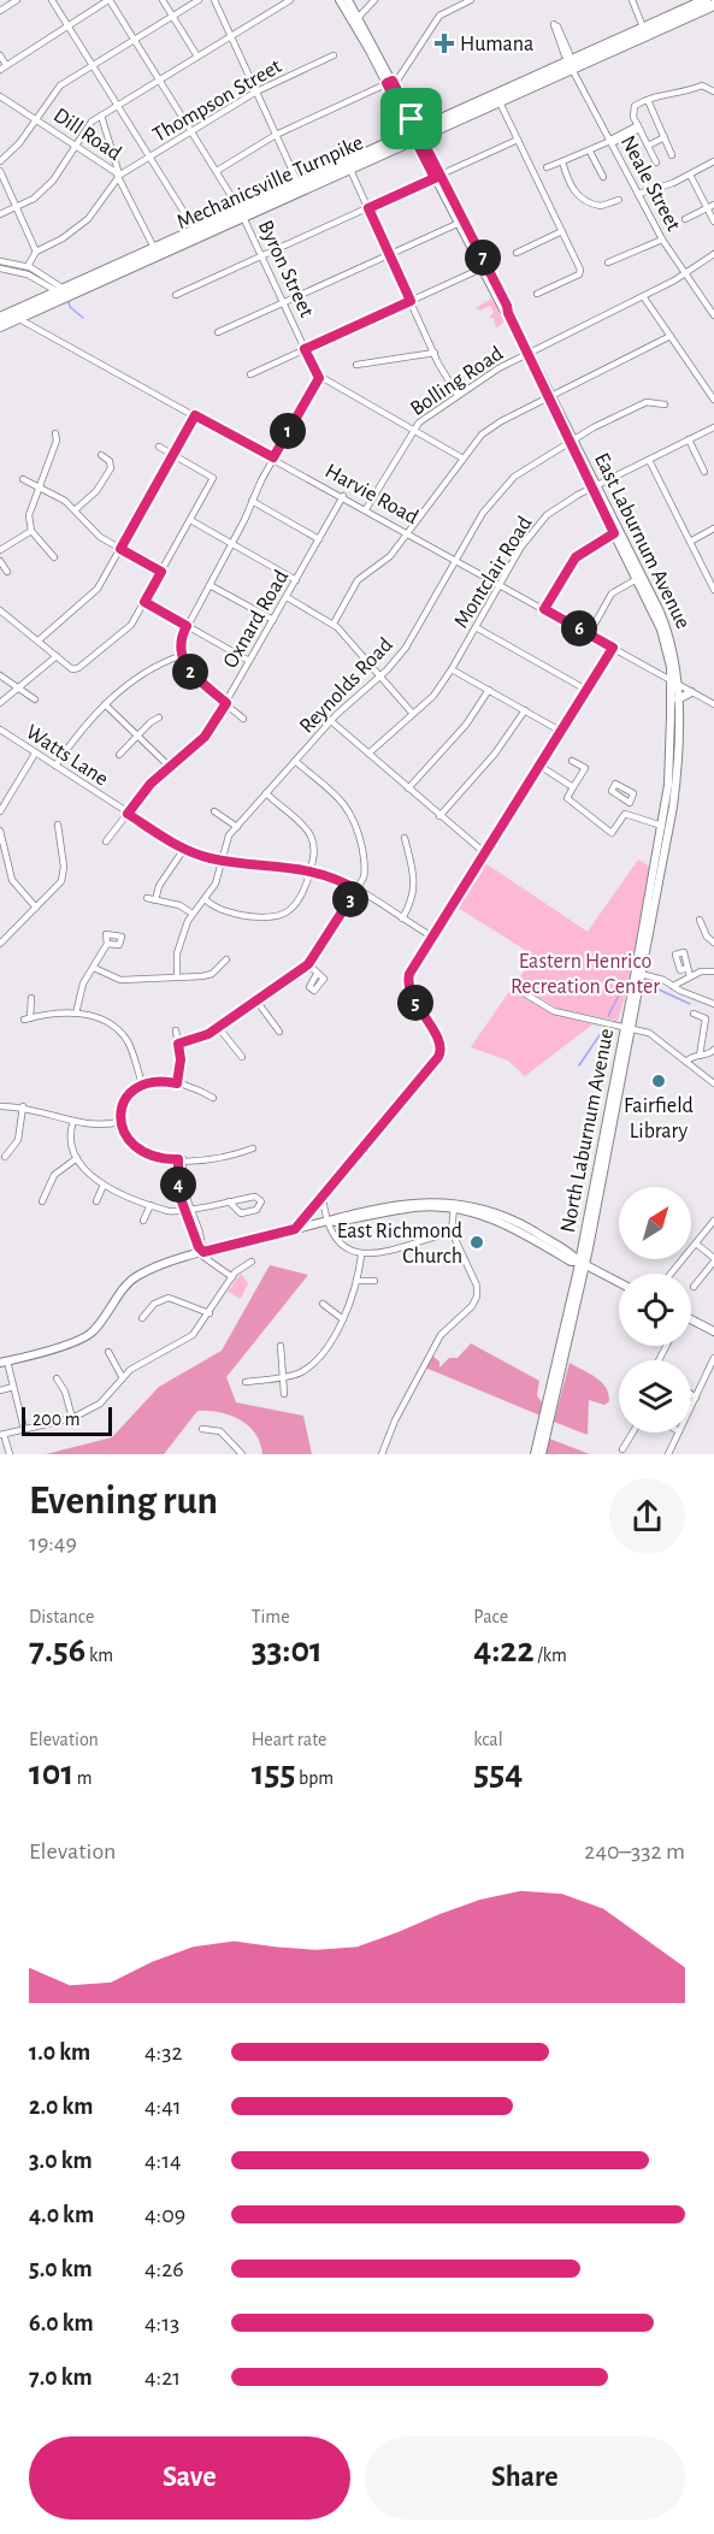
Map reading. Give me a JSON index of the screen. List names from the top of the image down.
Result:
{
  "streets": {
    "highway": ["Mechanicsville Turnpike"],
    "main road": ["East Laburnum Avenue", "North Laburnum Avenue"],
    "street": [
      "Thompson Street",
      "Dill Road",
      "Neale Street",
      "Byron Street",
      "Bolling Road",
      "Harvie Road",
      "Montclair Road",
      "Oxnard Road",
      "Reynolds Road",
      "Watts Lane"
    ]
  },
  "crossings": [
    ["Thompson Street", "Dill Road"],
    ["Thompson Street", "Byron Street"],
    ["Dill Road", "Mechanicsville Turnpike"],
    ["Mechanicsville Turnpike", "Neale Street"],
    ["Mechanicsville Turnpike", "Byron Street"],
    ["Mechanicsville Turnpike", "Harvie Road"],
    ["Mechanicsville Turnpike", "East Laburnum Avenue"],
    ["Neale Street", "Bolling Road"],
    ["Bolling Road", "Harvie Road"],
    ["Bolling Road", "East Laburnum Avenue"],
    ["Harvie Road", "East Laburnum Avenue"],
    ["Harvie Road", "Montclair Road"],
    ["Harvie Road", "Oxnard Road"],
    ["Harvie Road", "Reynolds Road"],
    ["Harvie Road", "North Laburnum Avenue"],
    ["East Laburnum Avenue", "Montclair Road"],
    ["East Laburnum Avenue", "Reynolds Road"],
    ["East Laburnum Avenue", "North Laburnum Avenue"],
    ["Oxnard Road", "Watts Lane"],
    ["Reynolds Road", "Watts Lane"]
  ],
  "parks": ["Eastern Henrico Recreation Center"],
  "places": {
    "health": ["Humana"],
    "other": ["Fairfield Library", "East Richmond Church"]
  },
  "scale_bar": "200 m",
  "north": "top right",
  "page": {
    "pins": [
      "7",
      "1",
      "6",
      "2",
      "3",
      "5",
      "4"
    ],
    "scale": "200 m",
    "heading": ["Evening run", "19:49"],
    "stats": [
      ["Distance", "7.56 km"],
      ["Time", "33:01"],
      ["Pace", "4:22 /km"],
      ["Elevation", "101 m"],
      ["Heart rate", "155 bpm"],
      ["kcal", "554"]
    ],
    "chart": ["Elevation", "240–332 m"],
    "list": [
      {
        "name": "1.0 km",
        "note": "4:32"
      },
      {
        "name": "2.0 km",
        "note": "4:41"
      },
      {
        "name": "3.0 km",
        "note": "4:14"
      },
      {
        "name": "4.0 km",
        "note": "4:09"
      },
      {
        "name": "5.0 km",
        "note": "4:26"
      },
      {
        "name": "6.0 km",
        "note": "4:13"
      },
      {
        "name": "7.0 km",
        "note": "4:21"
      }
    ],
    "buttons": ["Save", "Share"]
  }
}
